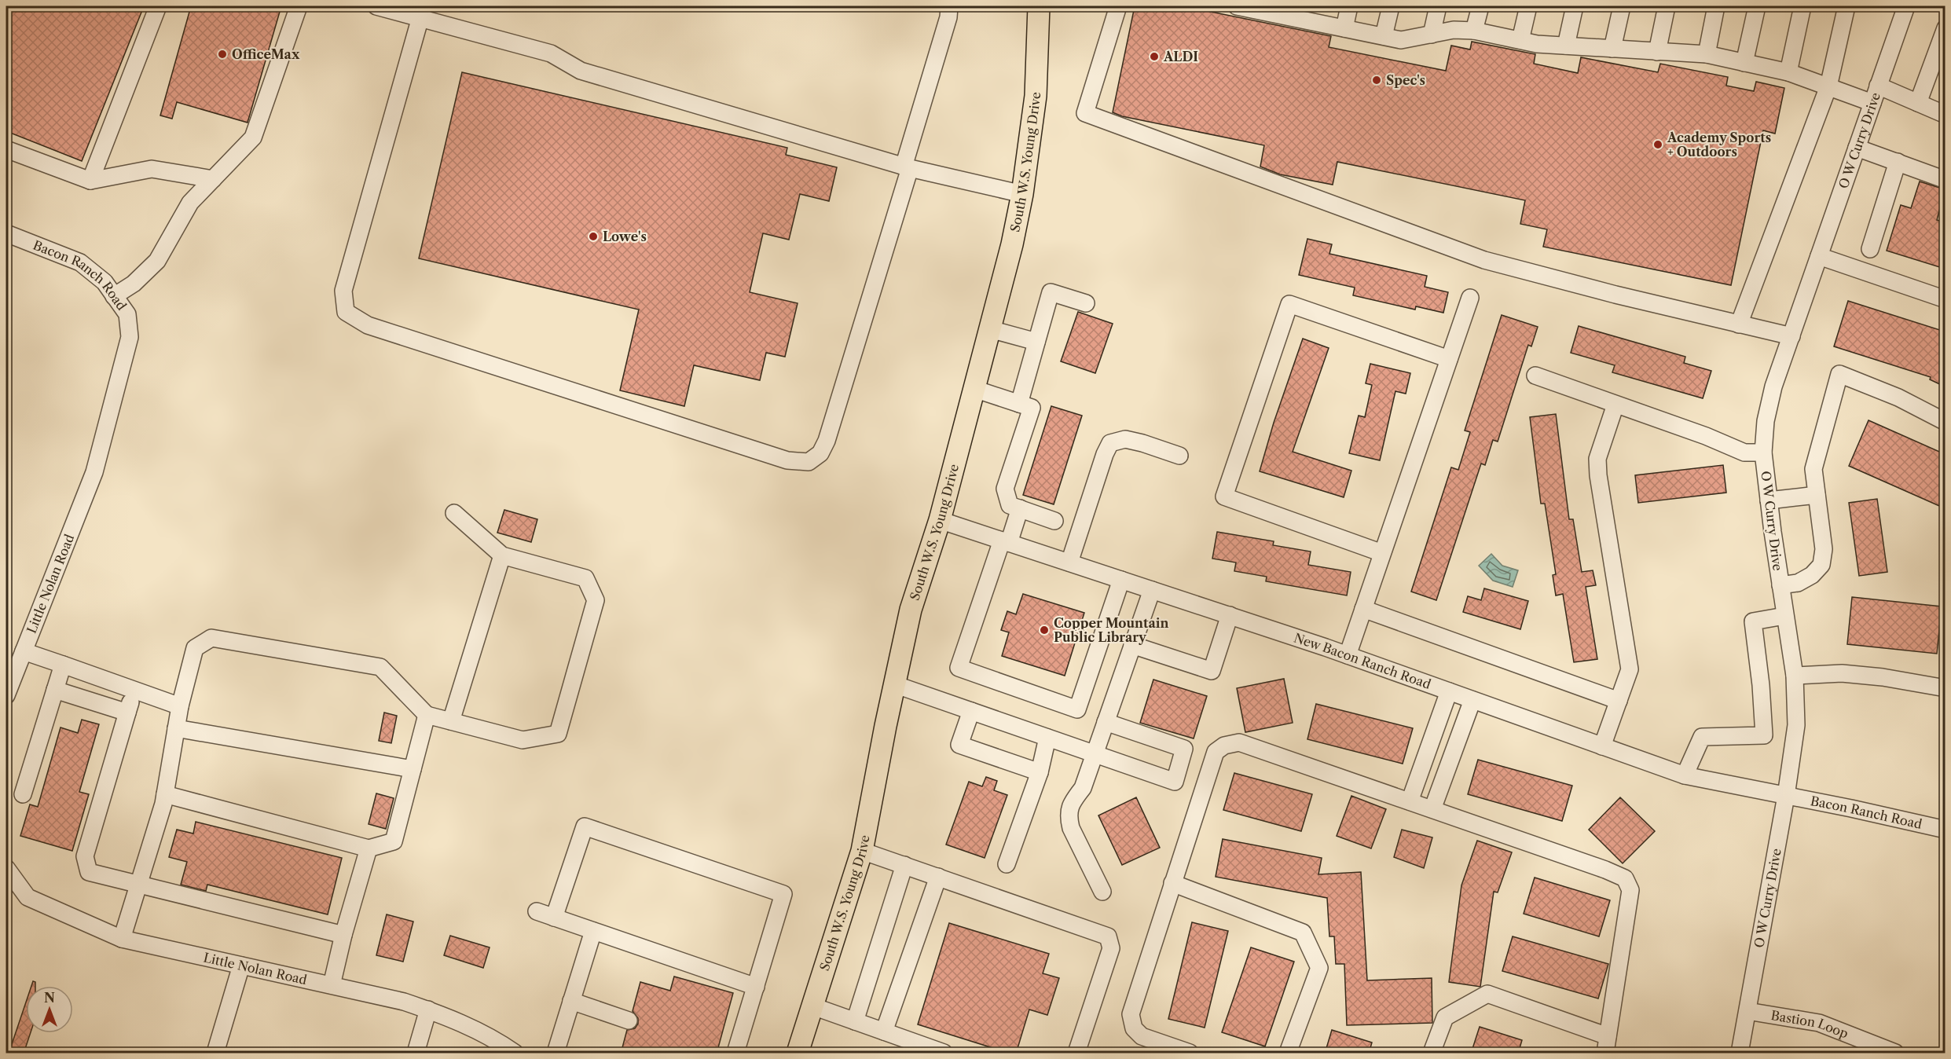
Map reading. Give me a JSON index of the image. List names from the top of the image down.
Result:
{
  "streets": {
    "main road": ["South W.S. Young Drive"],
    "street": [
      "O W Curry Drive",
      "Bacon Ranch Road",
      "Little Nolan Road",
      "New Bacon Ranch Road",
      "Bastion Loop"
    ]
  },
  "crossings": [
    ["O W Curry Drive", "Bacon Ranch Road"],
    ["O W Curry Drive", "New Bacon Ranch Road"],
    ["O W Curry Drive", "Bastion Loop"],
    ["South W.S. Young Drive", "New Bacon Ranch Road"],
    ["Bacon Ranch Road", "Little Nolan Road"],
    ["Bacon Ranch Road", "New Bacon Ranch Road"]
  ],
  "places": [
    "OfficeMax",
    "ALDI",
    "Spec's",
    "Academy Sports + Outdoors",
    "Lowe's",
    "Copper Mountain Public Library"
  ],
  "north": "top"
}
